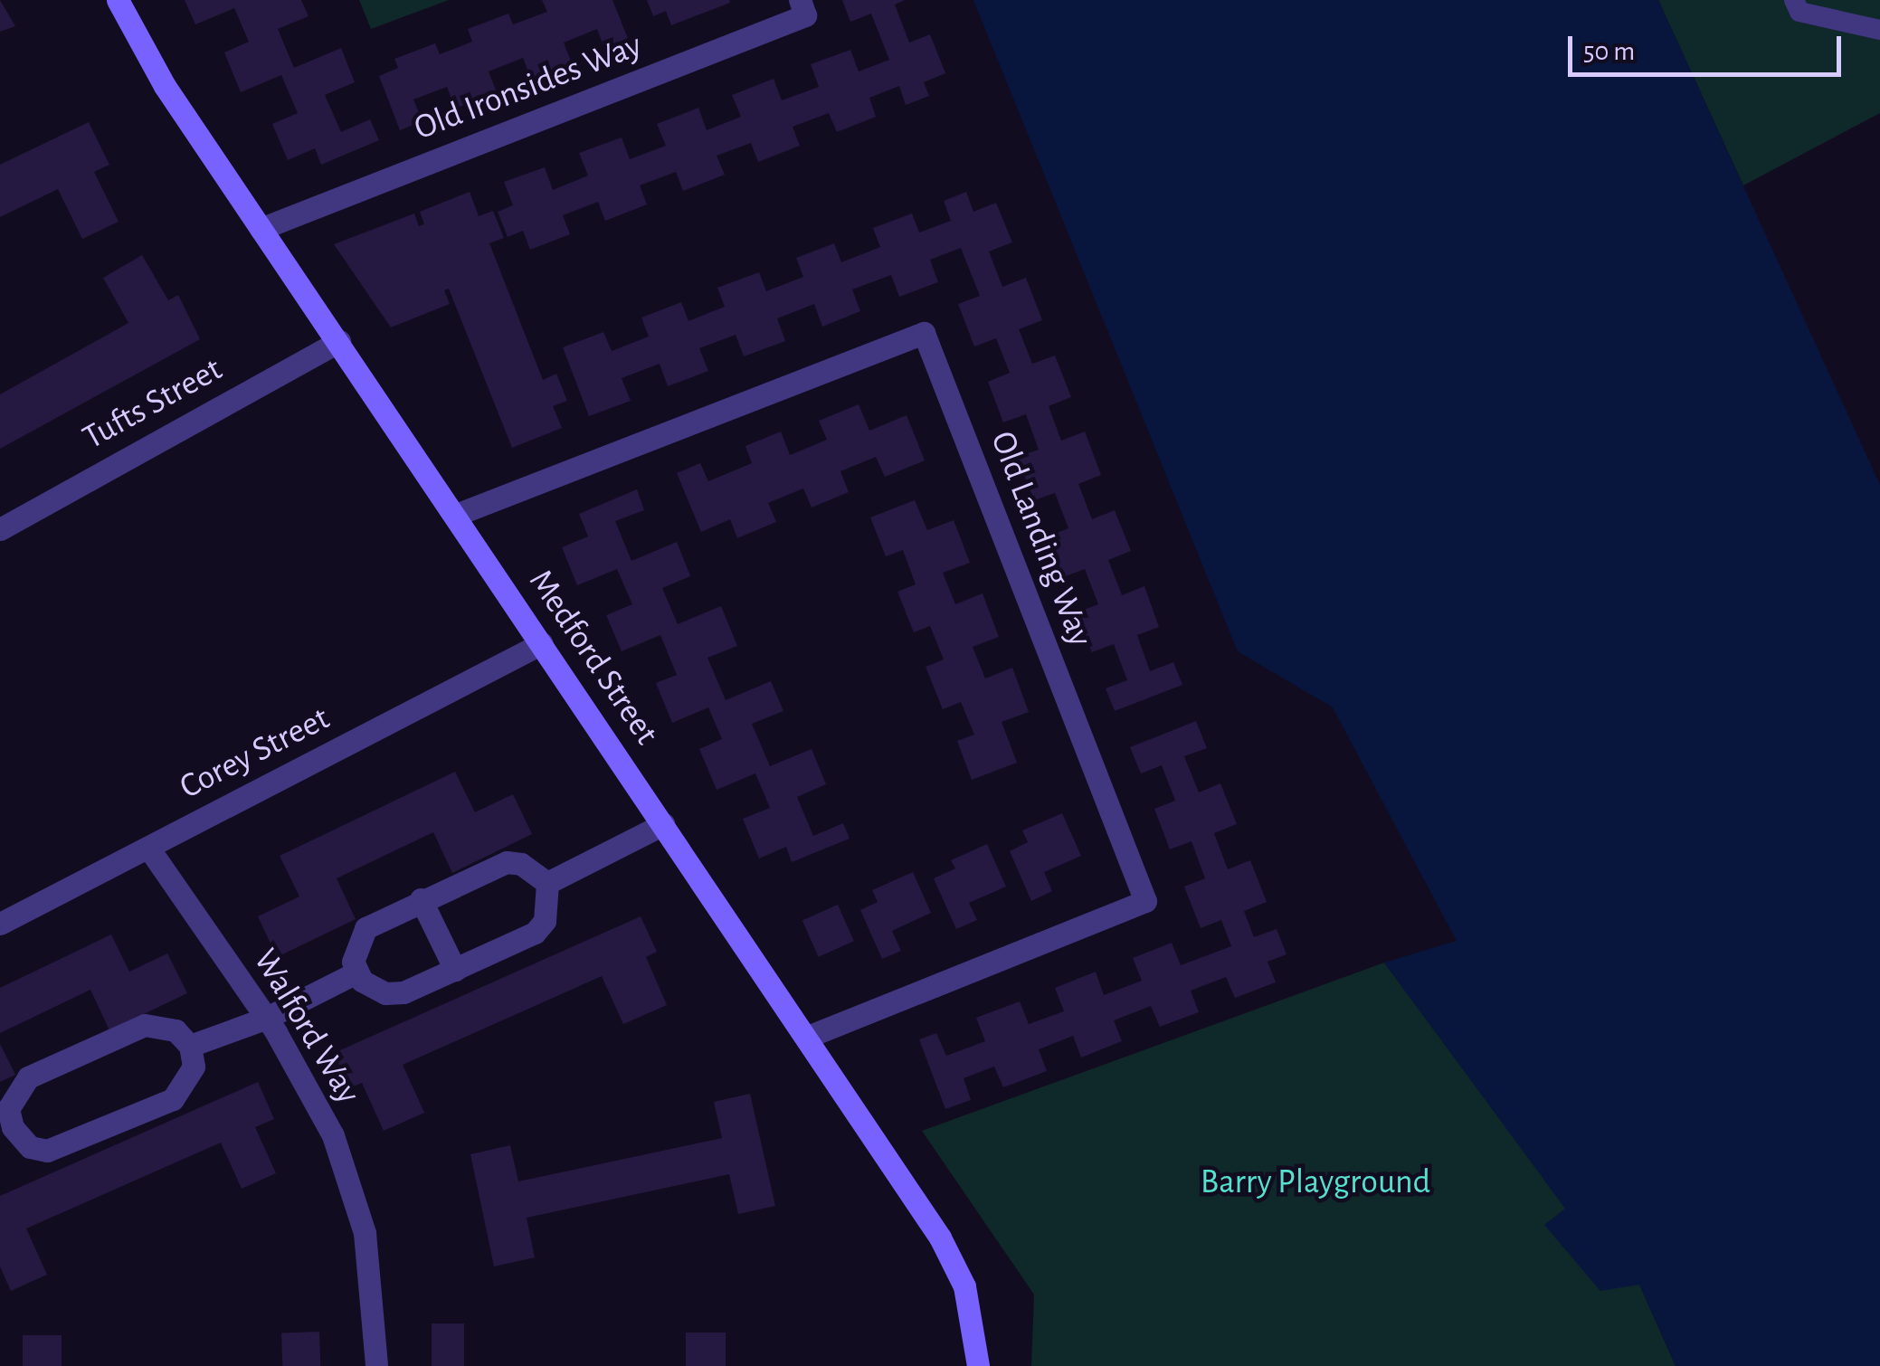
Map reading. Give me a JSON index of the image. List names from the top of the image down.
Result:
{
  "streets": {
    "main road": ["Medford Street"],
    "street": [
      "Old Ironsides Way",
      "Tufts Street",
      "Old Landing Way",
      "Corey Street",
      "Walford Way"
    ]
  },
  "crossings": [
    ["Old Ironsides Way", "Medford Street"],
    ["Tufts Street", "Medford Street"],
    ["Old Landing Way", "Medford Street"],
    ["Medford Street", "Corey Street"],
    ["Corey Street", "Walford Way"]
  ],
  "parks": ["Barry Playground"],
  "scale_bar": "50 m"
}
